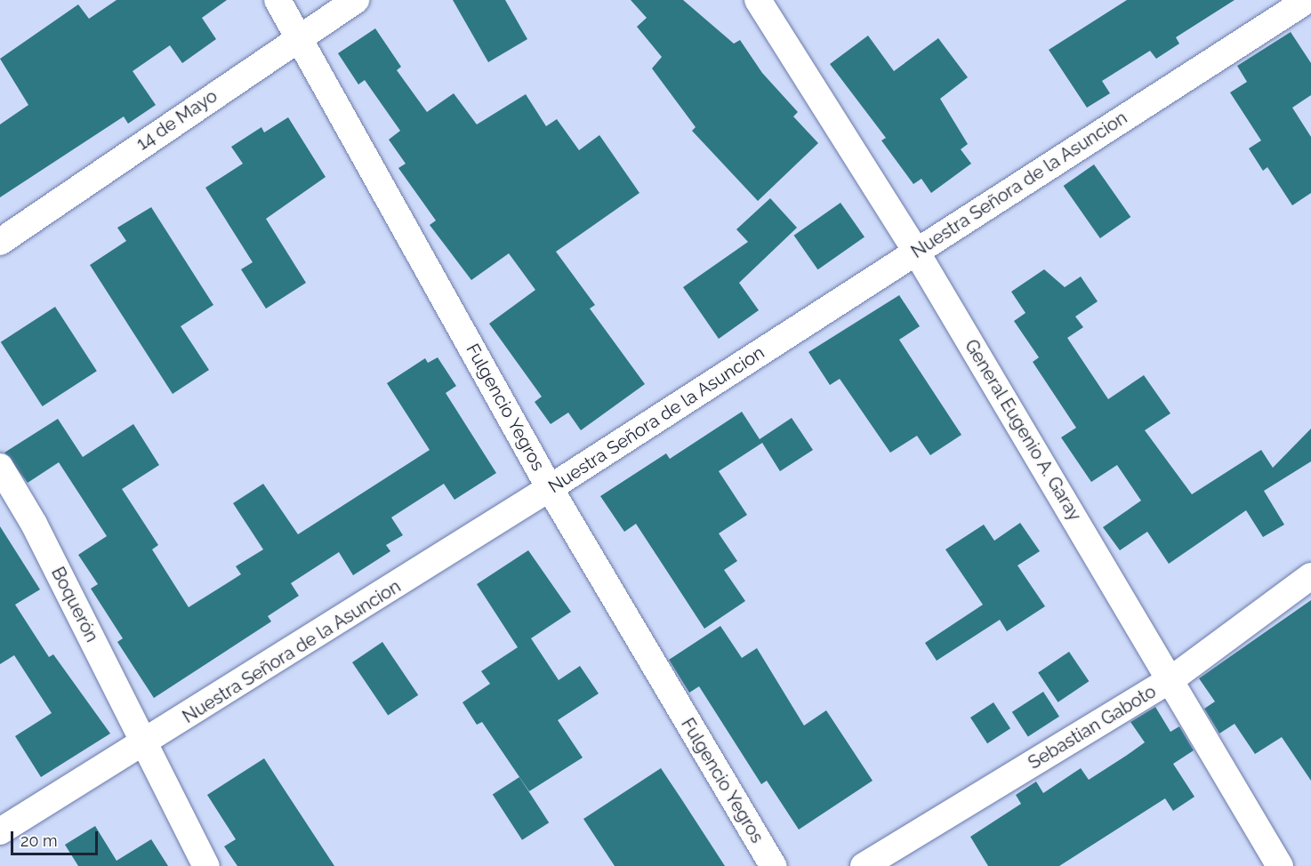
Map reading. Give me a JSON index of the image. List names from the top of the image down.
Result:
{
  "streets": {
    "street": [
      "14 de Mayo",
      "Nuestra Señora de la Asuncion",
      "Fulgencio Yegros",
      "General Eugenio A. Garay",
      "Boquerón",
      "Sebastian Gaboto"
    ]
  },
  "crossings": [
    ["14 de Mayo", "Fulgencio Yegros"],
    ["Nuestra Señora de la Asuncion", "Fulgencio Yegros"],
    ["Nuestra Señora de la Asuncion", "General Eugenio A. Garay"],
    ["Nuestra Señora de la Asuncion", "Boquerón"],
    ["General Eugenio A. Garay", "Sebastian Gaboto"]
  ],
  "scale_bar": "20 m"
}
